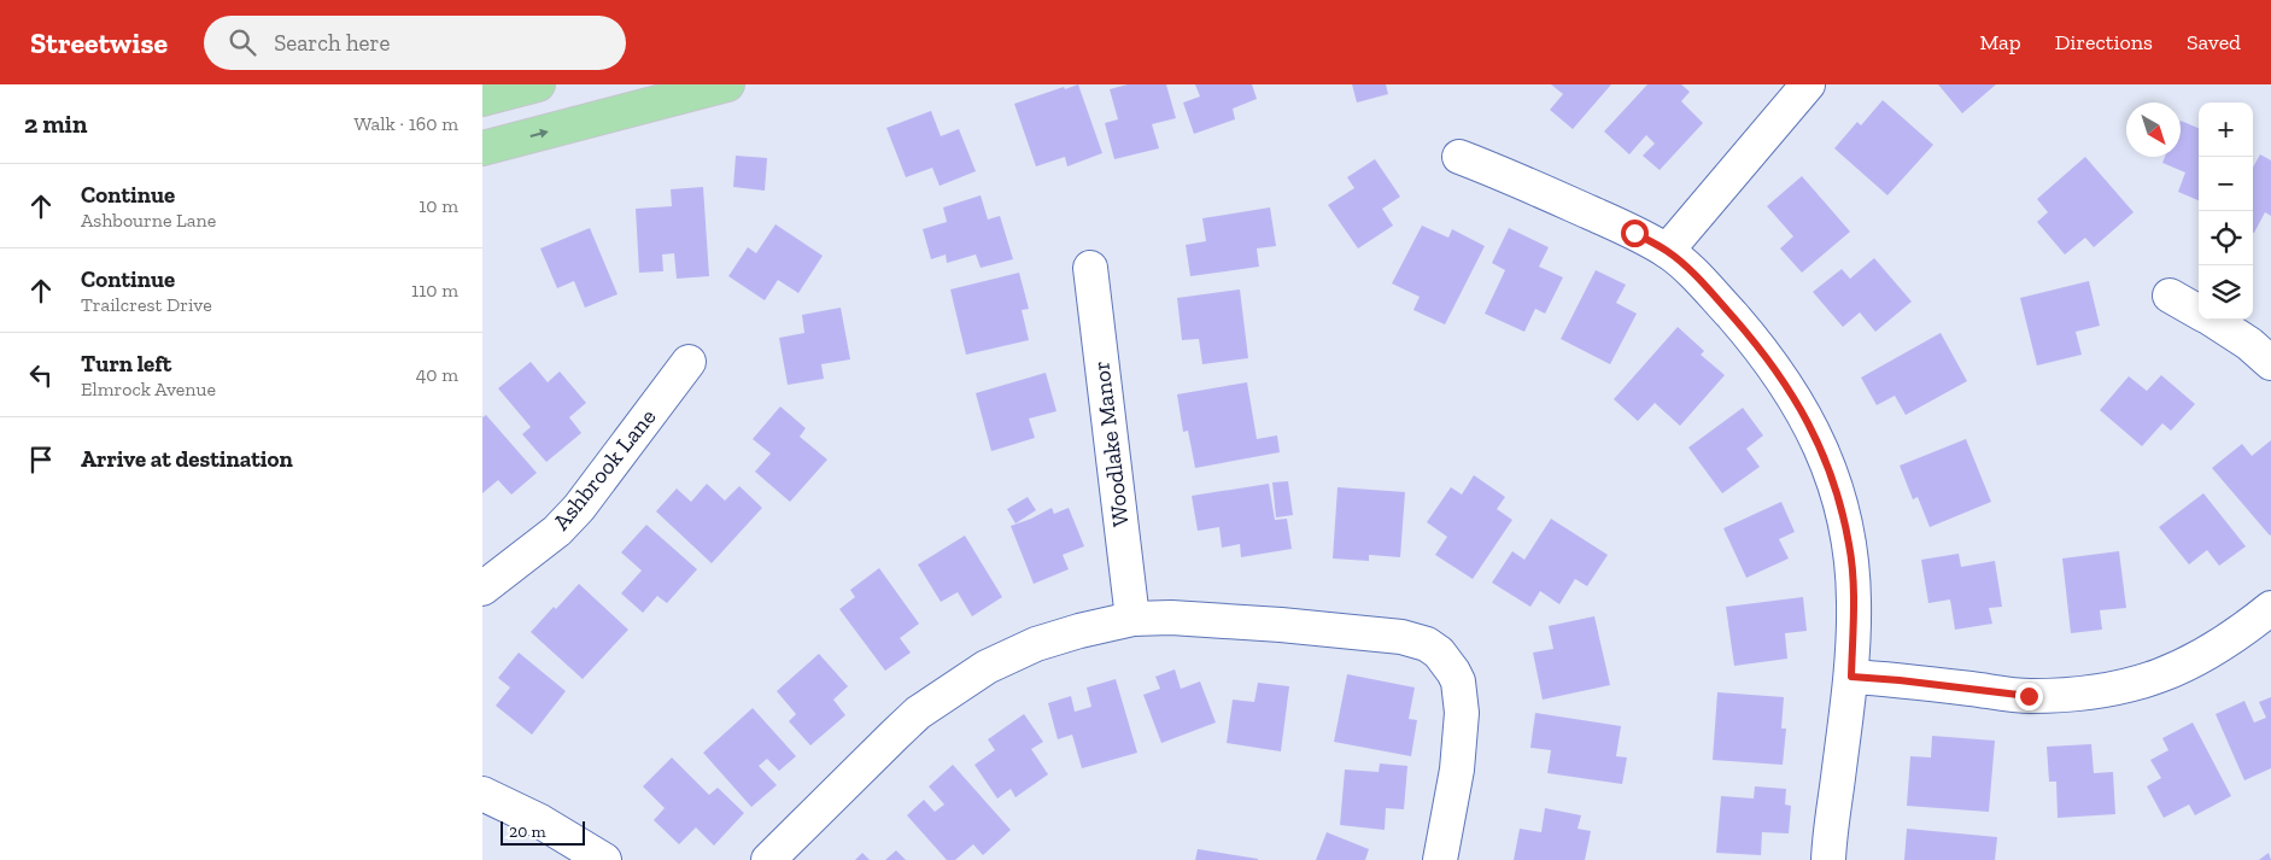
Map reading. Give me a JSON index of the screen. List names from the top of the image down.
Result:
{
  "streets": {
    "street": ["Woodlake Manor", "Ashbrook Lane"]
  },
  "scale_bar": "20 m",
  "north": "bottom right",
  "page": {
    "header": "Streetwise",
    "search": "Search here",
    "nav": ["Map", "Directions", "Saved"],
    "heading": ["2 min", "Walk · 160 m"],
    "map_buttons": ["+", "−"],
    "list": [
      ["Continue", "Ashbourne Lane", "10 m"],
      ["Continue", "Trailcrest Drive", "110 m"],
      ["Turn left", "Elmrock Avenue", "40 m"],
      "Arrive at destination"
    ],
    "scale": "20 m"
  }
}
